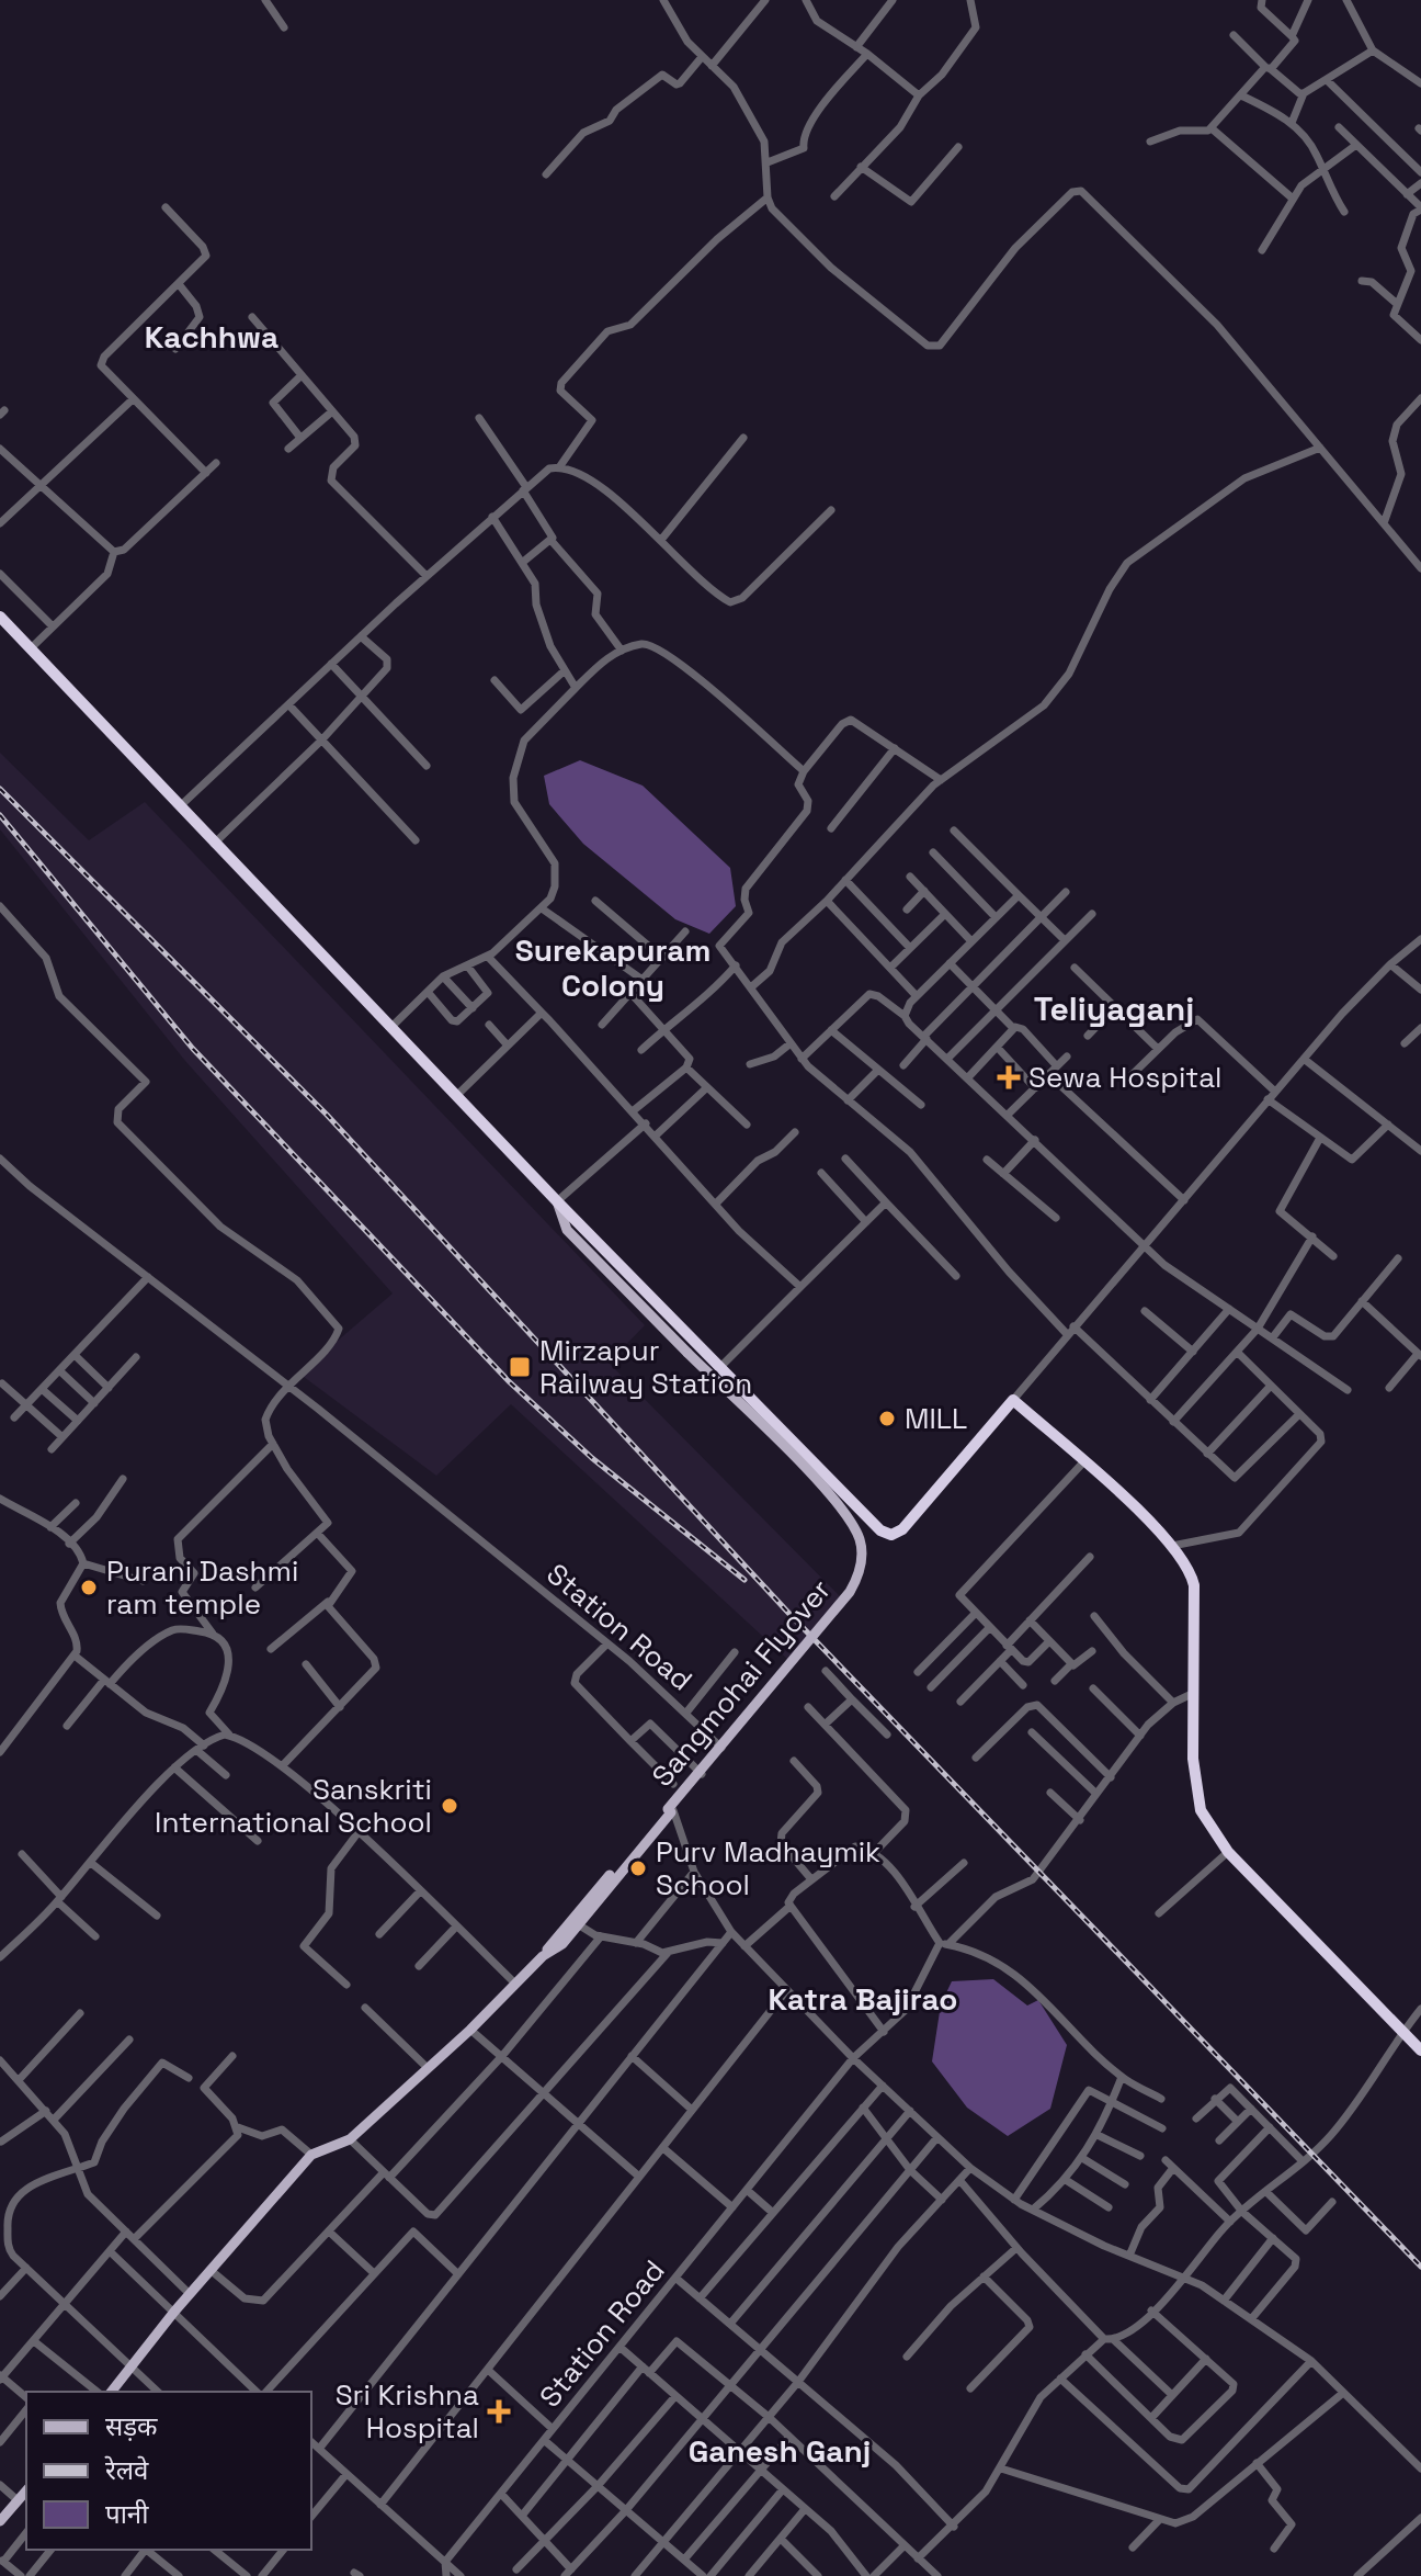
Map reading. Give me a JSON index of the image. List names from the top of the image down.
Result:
{
  "streets": {
    "main road": ["Sangmohai Flyover"],
    "street": ["Station Road"]
  },
  "crossings": [
    ["Station Road", "Sangmohai Flyover"]
  ],
  "districts": [
    "Kachhwa",
    "Surekapuram Colony",
    "Teliyaganj",
    "Katra Bajirao",
    "Ganesh Ganj"
  ],
  "places": {
    "health": ["Sewa Hospital", "Sri Krishna Hospital"],
    "transit": ["Mirzapur Railway Station"],
    "other": [
      "MILL",
      "Purani Dashmi ram temple",
      "Sanskriti International School",
      "Purv Madhaymik School"
    ]
  },
  "legend": ["सड़क", "रेलवे", "पानी"]
}
